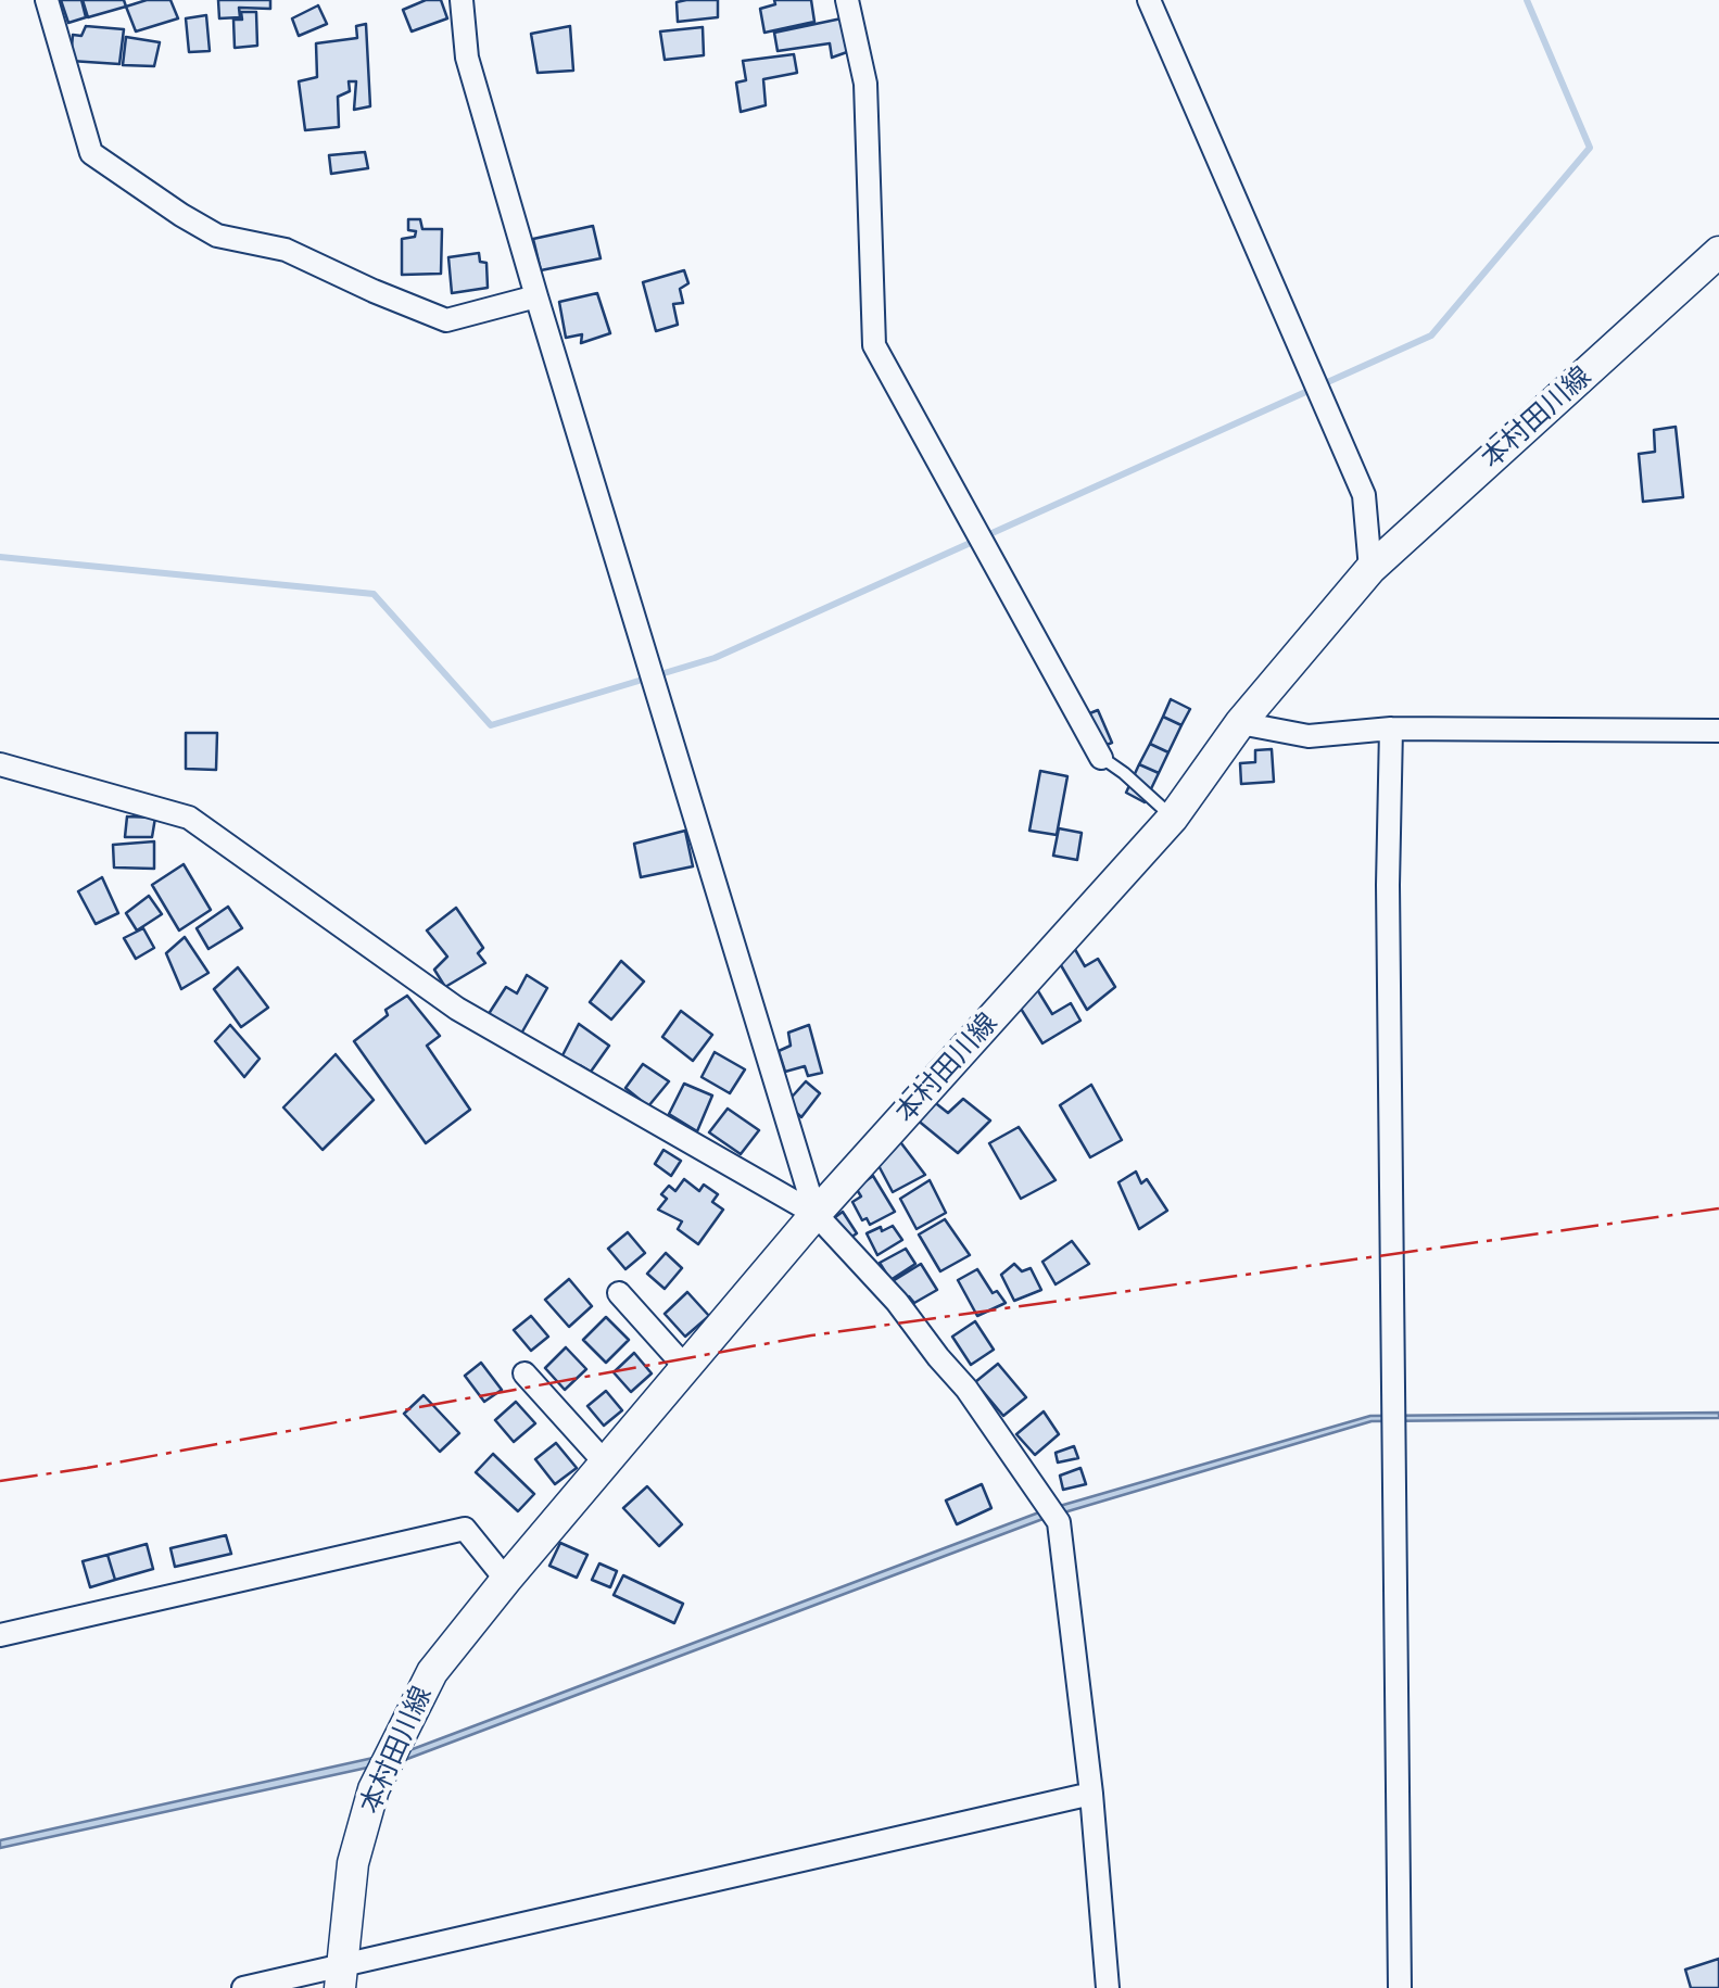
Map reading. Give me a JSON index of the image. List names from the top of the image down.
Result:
{
  "streets": {
    "main road": ["本村田川線"]
  }
}
